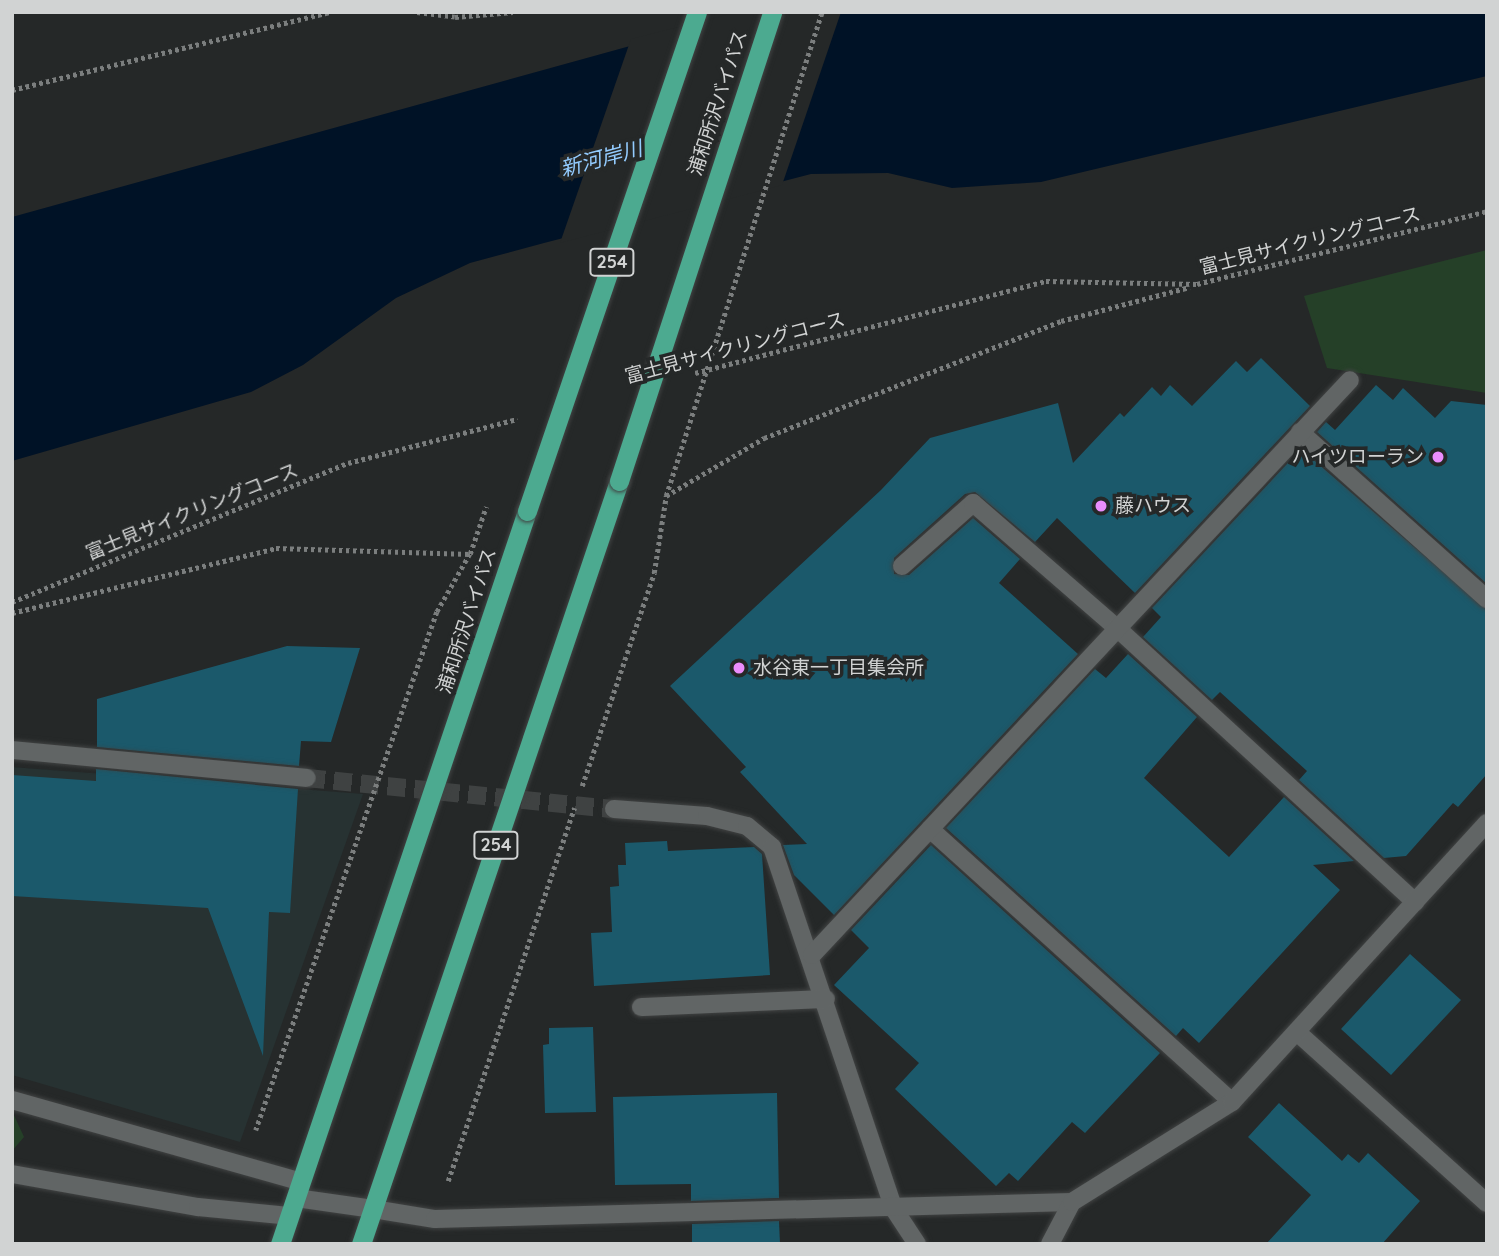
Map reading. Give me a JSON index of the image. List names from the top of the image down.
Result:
{
  "streets": {
    "highway": ["浦和所沢バイパス", "254"],
    "path": ["富士見サイクリングコース"]
  },
  "water": ["新河岸川"],
  "places": ["ハイツローラン", "藤ハウス", "水谷東一丁目集会所"]
}
